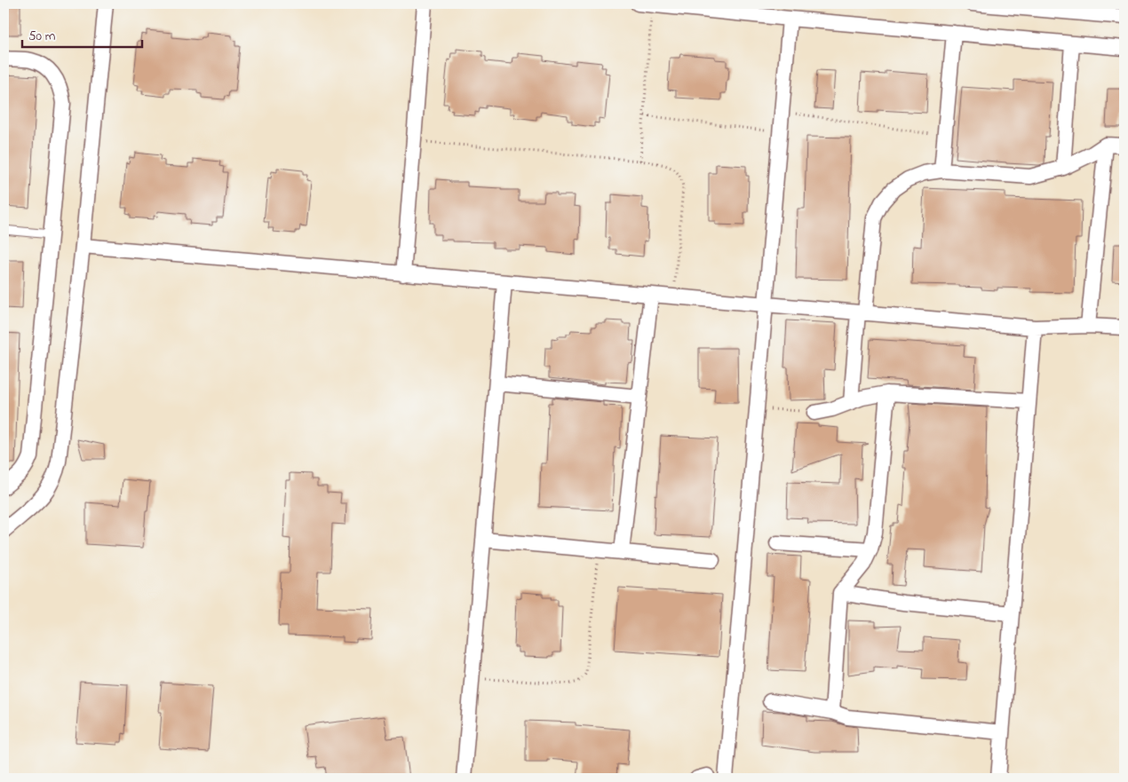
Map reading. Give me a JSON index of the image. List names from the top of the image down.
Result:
{
  "scale_bar": "50 m"
}
